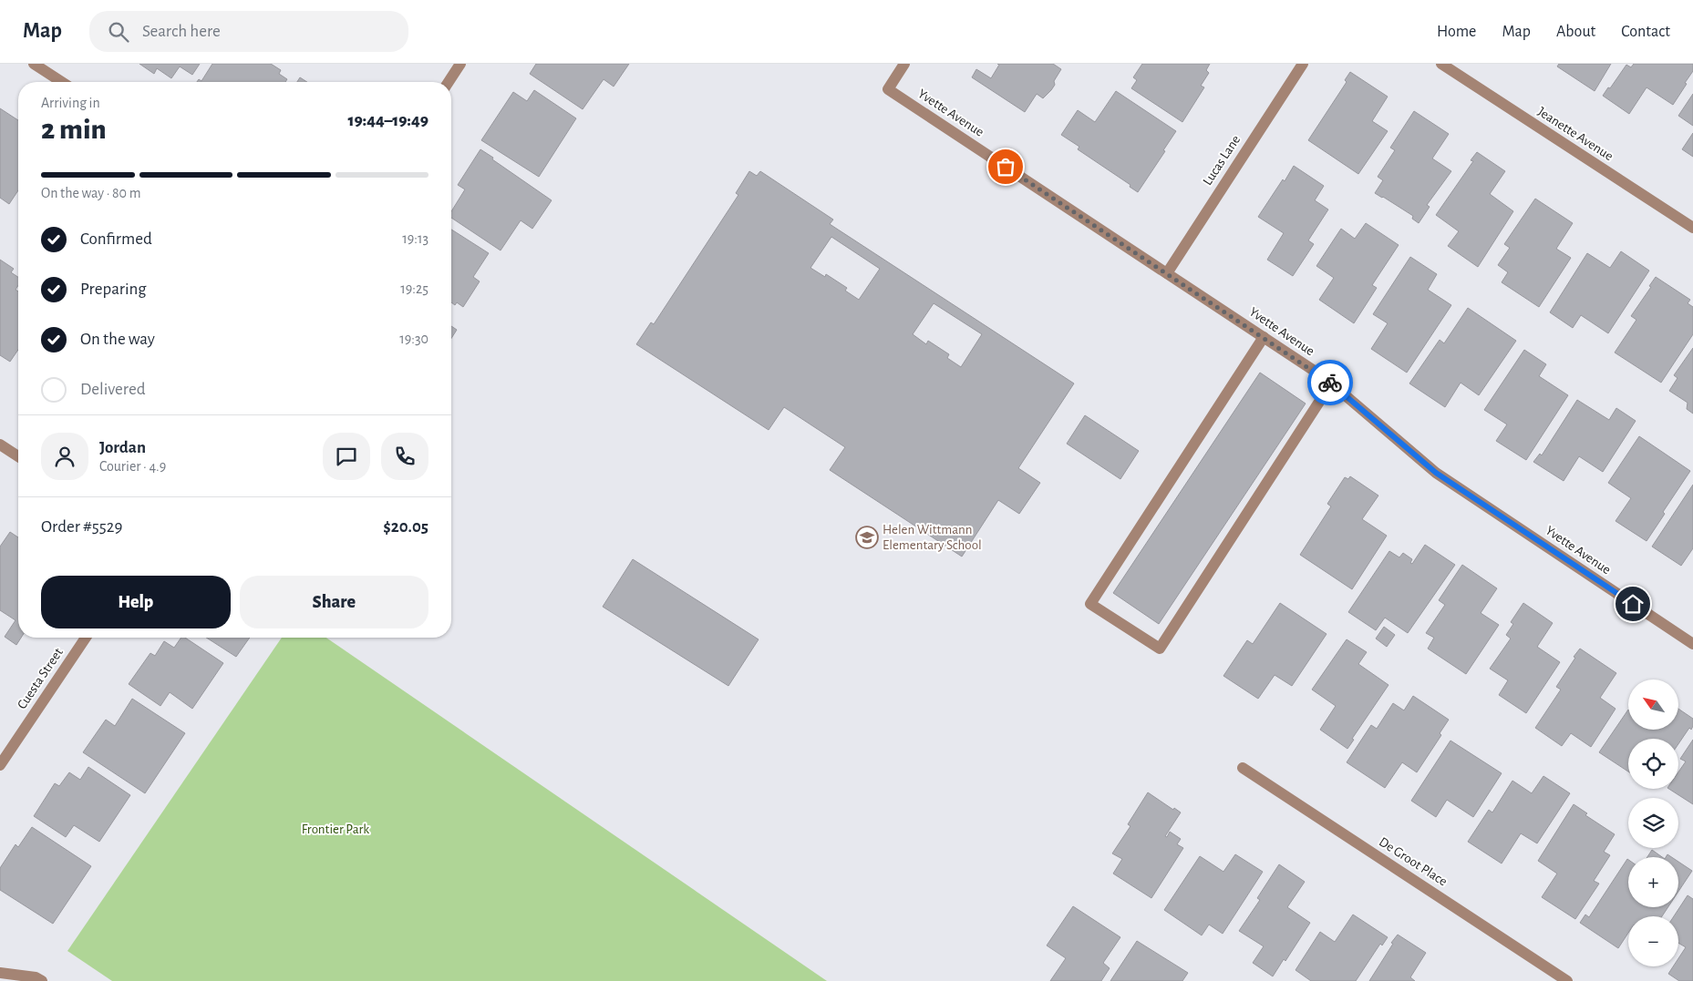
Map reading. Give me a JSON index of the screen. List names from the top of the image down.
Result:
{
  "streets": {
    "street": [
      "Yvette Avenue",
      "Jeanette Avenue",
      "Lucas Lane",
      "Cuesta Street",
      "De Groot Place"
    ]
  },
  "crossings": [
    ["Yvette Avenue", "Lucas Lane"]
  ],
  "parks": ["Frontier Park"],
  "places": {
    "school or university": ["Helen Wittmann Elementary School"]
  },
  "north": "top left",
  "page": {
    "header": "Map",
    "search": "Search here",
    "nav": [
      "Home",
      "Map",
      "About",
      "Contact"
    ],
    "heading": ["2 min", "Arriving in", "19:44–19:49"],
    "panel": [
      "Jordan",
      "Courier · 4.9",
      "Order #5529",
      "$20.05"
    ],
    "bar": "On the way · 80 m",
    "list": [
      ["Confirmed", "19:13"],
      ["Preparing", "19:25"],
      ["On the way", "19:30"],
      "Delivered"
    ],
    "buttons": ["Help", "Share"],
    "map_buttons": ["+", "−"]
  }
}
